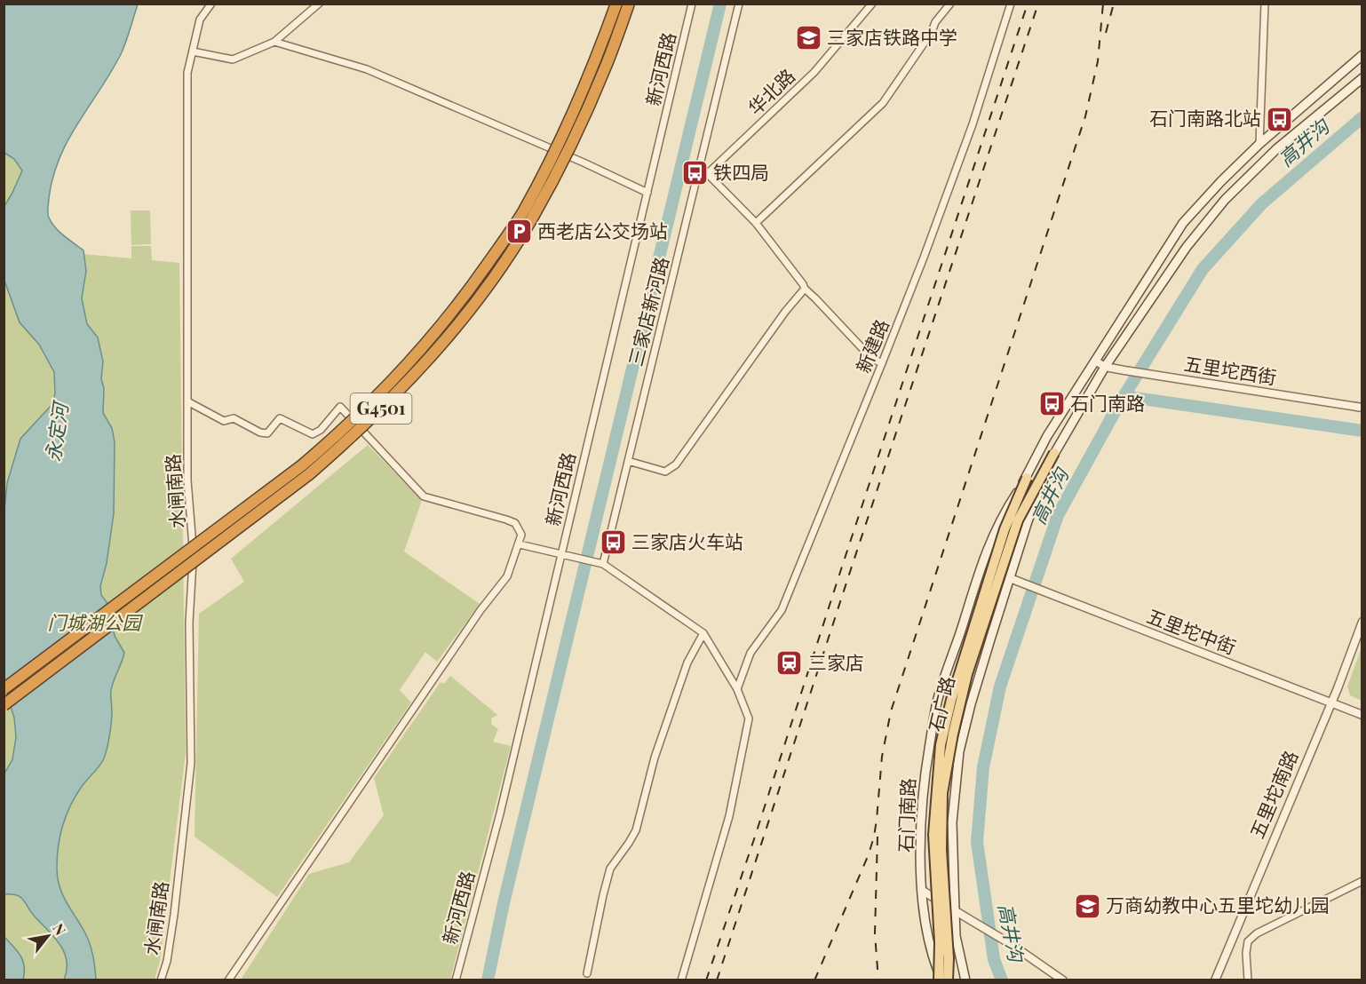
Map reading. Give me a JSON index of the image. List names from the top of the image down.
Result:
{
  "streets": {
    "highway": ["G4501"],
    "main road": ["石广路", "石门南路"],
    "street": [
      "新河西路",
      "华北路",
      "三家店新河路",
      "新建路",
      "五里坨西街",
      "水闸南路",
      "五里坨中街",
      "五里坨南路"
    ]
  },
  "crossings": [
    ["五里坨西街", "石门南路"],
    ["五里坨中街", "五里坨南路"],
    ["石广路", "石门南路"]
  ],
  "water": ["高井沟", "永定河"],
  "parks": ["门城湖公园"],
  "places": {
    "school or university": ["三家店铁路中学", "万商幼教中心五里坨幼儿园"],
    "bus stop": [
      "石门南路北站",
      "铁四局",
      "石门南路",
      "三家店火车站"
    ],
    "parking": ["西老店公交场站"],
    "station": ["三家店"]
  },
  "north": "top right"
}
